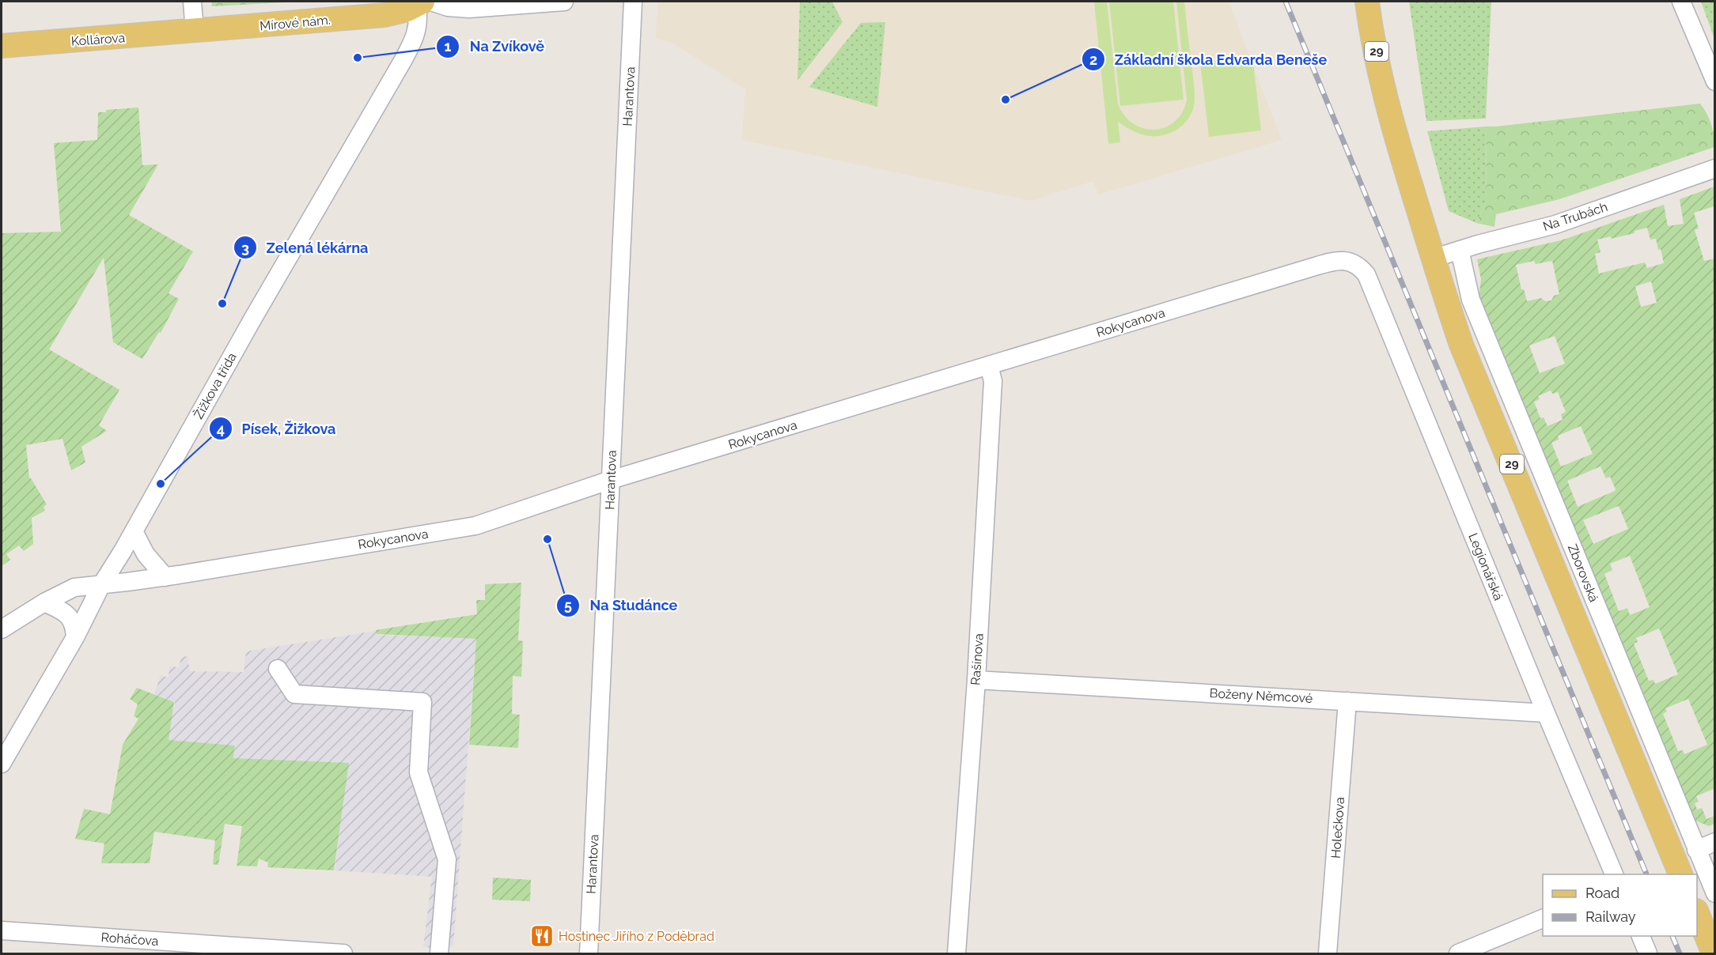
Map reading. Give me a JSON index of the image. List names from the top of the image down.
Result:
{
  "streets": {
    "main road": ["Mírové nám.", "Kollárova", "29"],
    "street": [
      "Harantova",
      "Na Trubách",
      "Rokycanova",
      "Žižkova třída",
      "Legionářská",
      "Zborovská",
      "Rašínova",
      "Boženy Němcové",
      "Holečkova",
      "Roháčova"
    ]
  },
  "crossings": [
    ["Mírové nám.", "Kollárova"],
    ["Mírové nám.", "Žižkova třída"],
    ["29", "Na Trubách"],
    ["Harantova", "Rokycanova"],
    ["Na Trubách", "Zborovská"],
    ["Rokycanova", "Žižkova třída"],
    ["Rokycanova", "Legionářská"],
    ["Rokycanova", "Rašínova"],
    ["Legionářská", "Boženy Němcové"],
    ["Rašínova", "Boženy Němcové"],
    ["Boženy Němcové", "Holečkova"]
  ],
  "places": {
    "other": [
      "Na Zvíkově",
      "Základní škola Edvarda Beneše",
      "Zelená lékárna",
      "Písek, Žižkova",
      "Na Studánce"
    ],
    "restaurant": ["Hostinec Jiřího z Poděbrad"]
  },
  "legend": ["Road", "Railway"]
}
